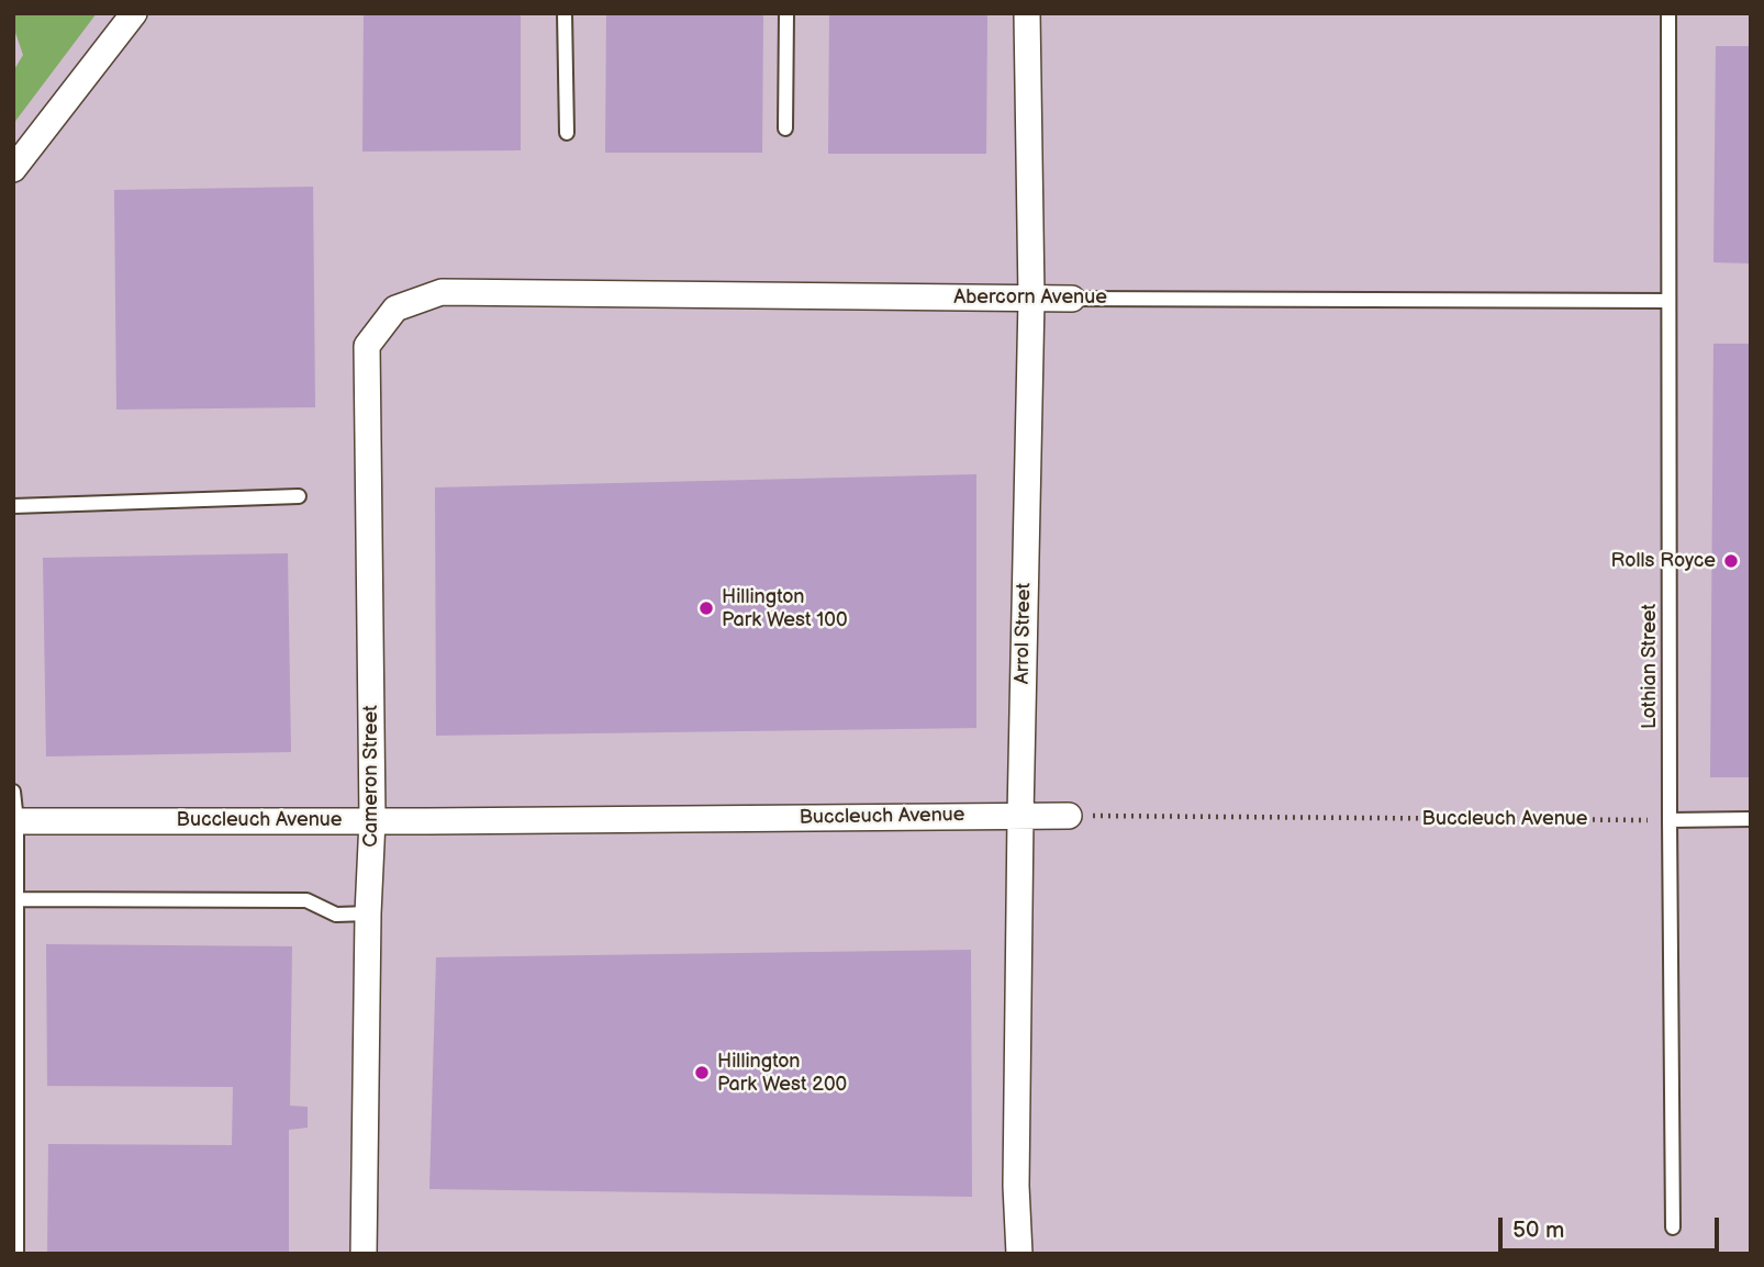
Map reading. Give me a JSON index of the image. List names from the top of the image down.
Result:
{
  "streets": {
    "street": [
      "Abercorn Avenue",
      "Arrol Street",
      "Cameron Street",
      "Buccleuch Avenue"
    ],
    "lane": ["Lothian Street"]
  },
  "crossings": [
    ["Abercorn Avenue", "Arrol Street"],
    ["Abercorn Avenue", "Lothian Street"],
    ["Abercorn Avenue", "Cameron Street"],
    ["Arrol Street", "Buccleuch Avenue"],
    ["Lothian Street", "Buccleuch Avenue"],
    ["Cameron Street", "Buccleuch Avenue"]
  ],
  "places": ["Rolls Royce", "Hillington Park West 100", "Hillington Park West 200"],
  "scale_bar": "50 m"
}
